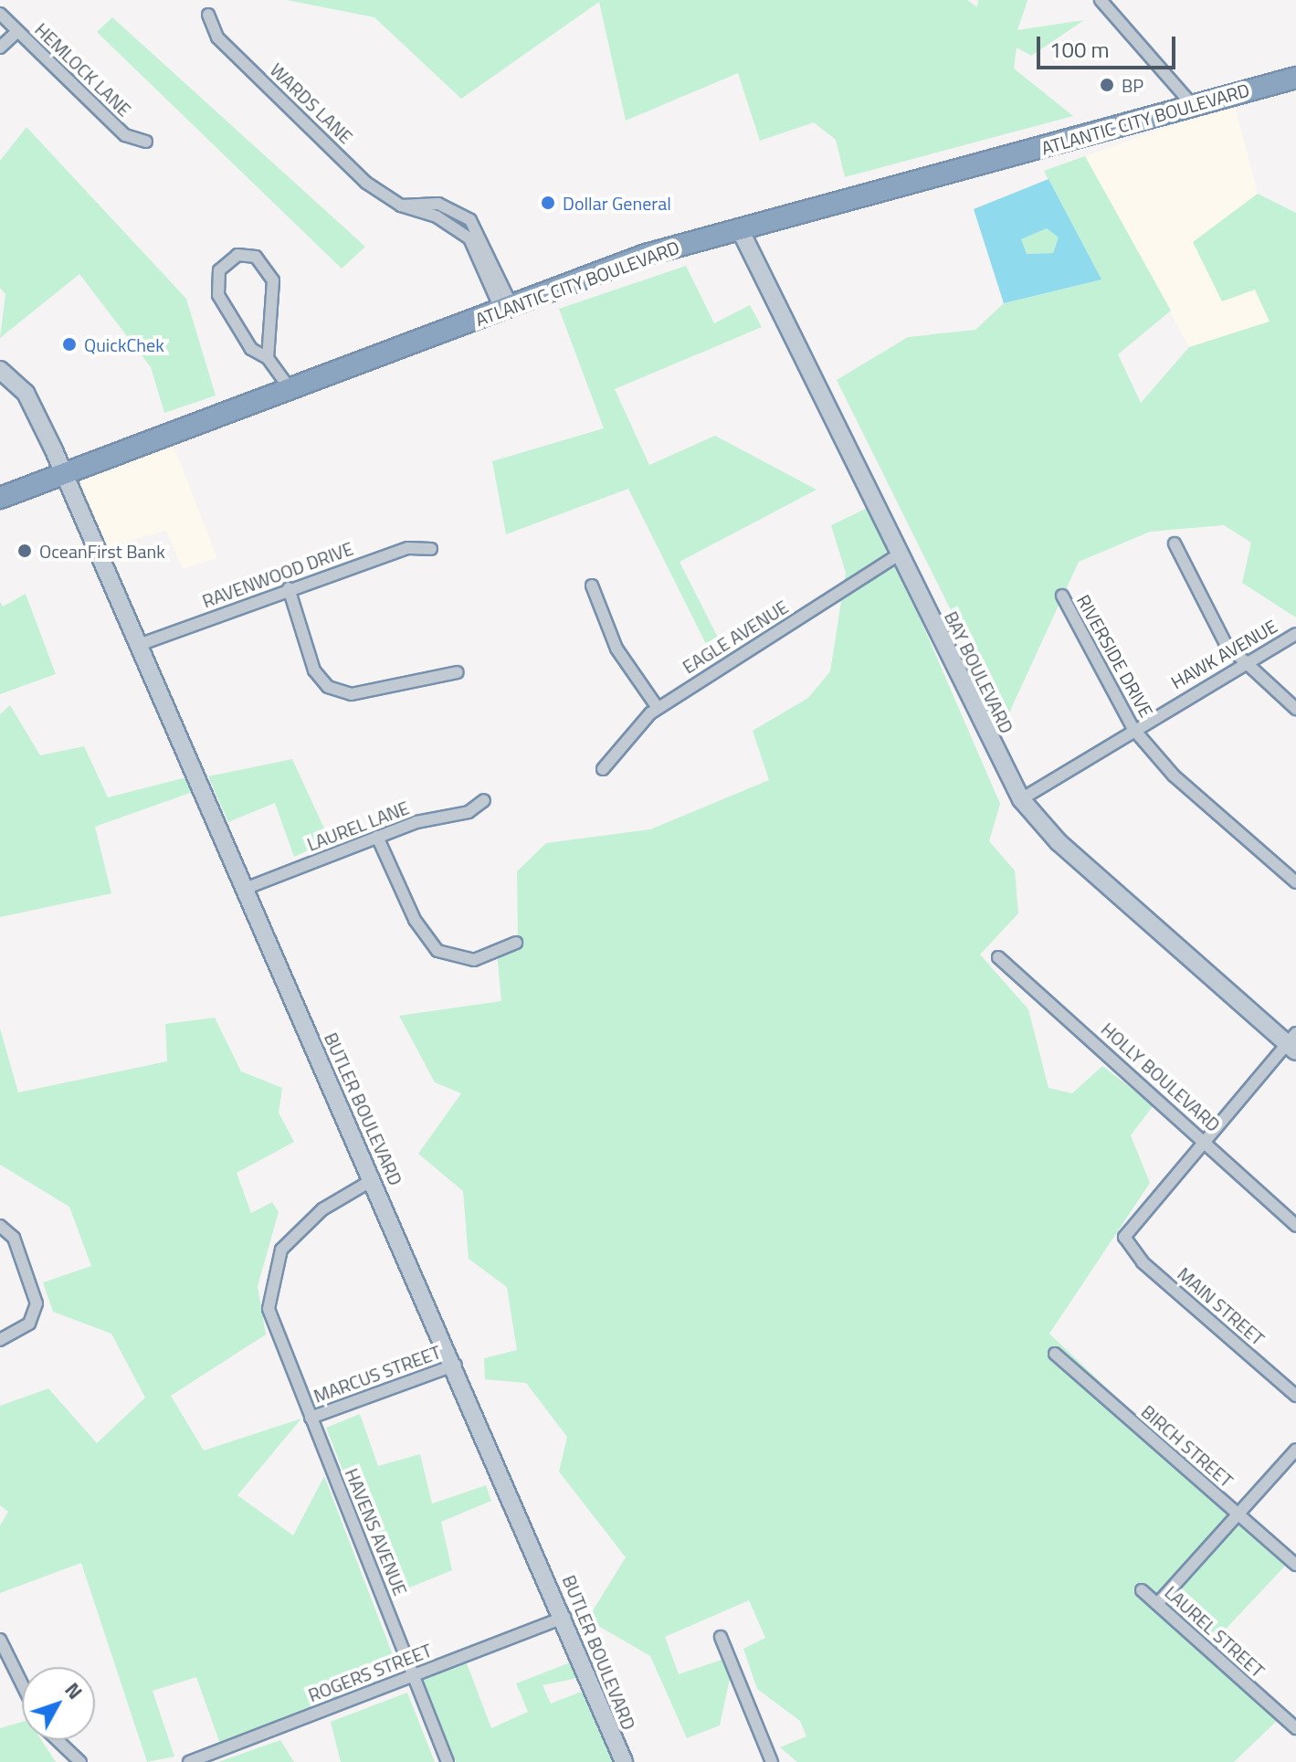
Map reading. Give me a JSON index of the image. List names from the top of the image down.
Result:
{
  "streets": {
    "highway": ["ATLANTIC CITY BOULEVARD"],
    "street": [
      "HEMLOCK LANE",
      "WARDS LANE",
      "RAVENWOOD DRIVE",
      "EAGLE AVENUE",
      "HAWK AVENUE",
      "RIVERSIDE DRIVE",
      "BAY BOULEVARD",
      "LAUREL LANE",
      "HOLLY BOULEVARD",
      "BUTLER BOULEVARD",
      "MAIN STREET",
      "MARCUS STREET",
      "BIRCH STREET",
      "HAVENS AVENUE",
      "LAUREL STREET",
      "ROGERS STREET"
    ]
  },
  "crossings": [
    ["WARDS LANE", "ATLANTIC CITY BOULEVARD"],
    ["ATLANTIC CITY BOULEVARD", "BAY BOULEVARD"],
    ["ATLANTIC CITY BOULEVARD", "BUTLER BOULEVARD"],
    ["RAVENWOOD DRIVE", "BUTLER BOULEVARD"],
    ["EAGLE AVENUE", "BAY BOULEVARD"],
    ["HAWK AVENUE", "RIVERSIDE DRIVE"],
    ["HAWK AVENUE", "BAY BOULEVARD"],
    ["LAUREL LANE", "BUTLER BOULEVARD"],
    ["HOLLY BOULEVARD", "MAIN STREET"],
    ["BUTLER BOULEVARD", "MARCUS STREET"],
    ["BUTLER BOULEVARD", "HAVENS AVENUE"],
    ["BUTLER BOULEVARD", "ROGERS STREET"],
    ["MARCUS STREET", "HAVENS AVENUE"],
    ["HAVENS AVENUE", "ROGERS STREET"]
  ],
  "places": [
    "BP",
    "Dollar General",
    "QuickChek",
    "OceanFirst Bank"
  ],
  "scale_bar": "100 m",
  "north": "top right"
}
